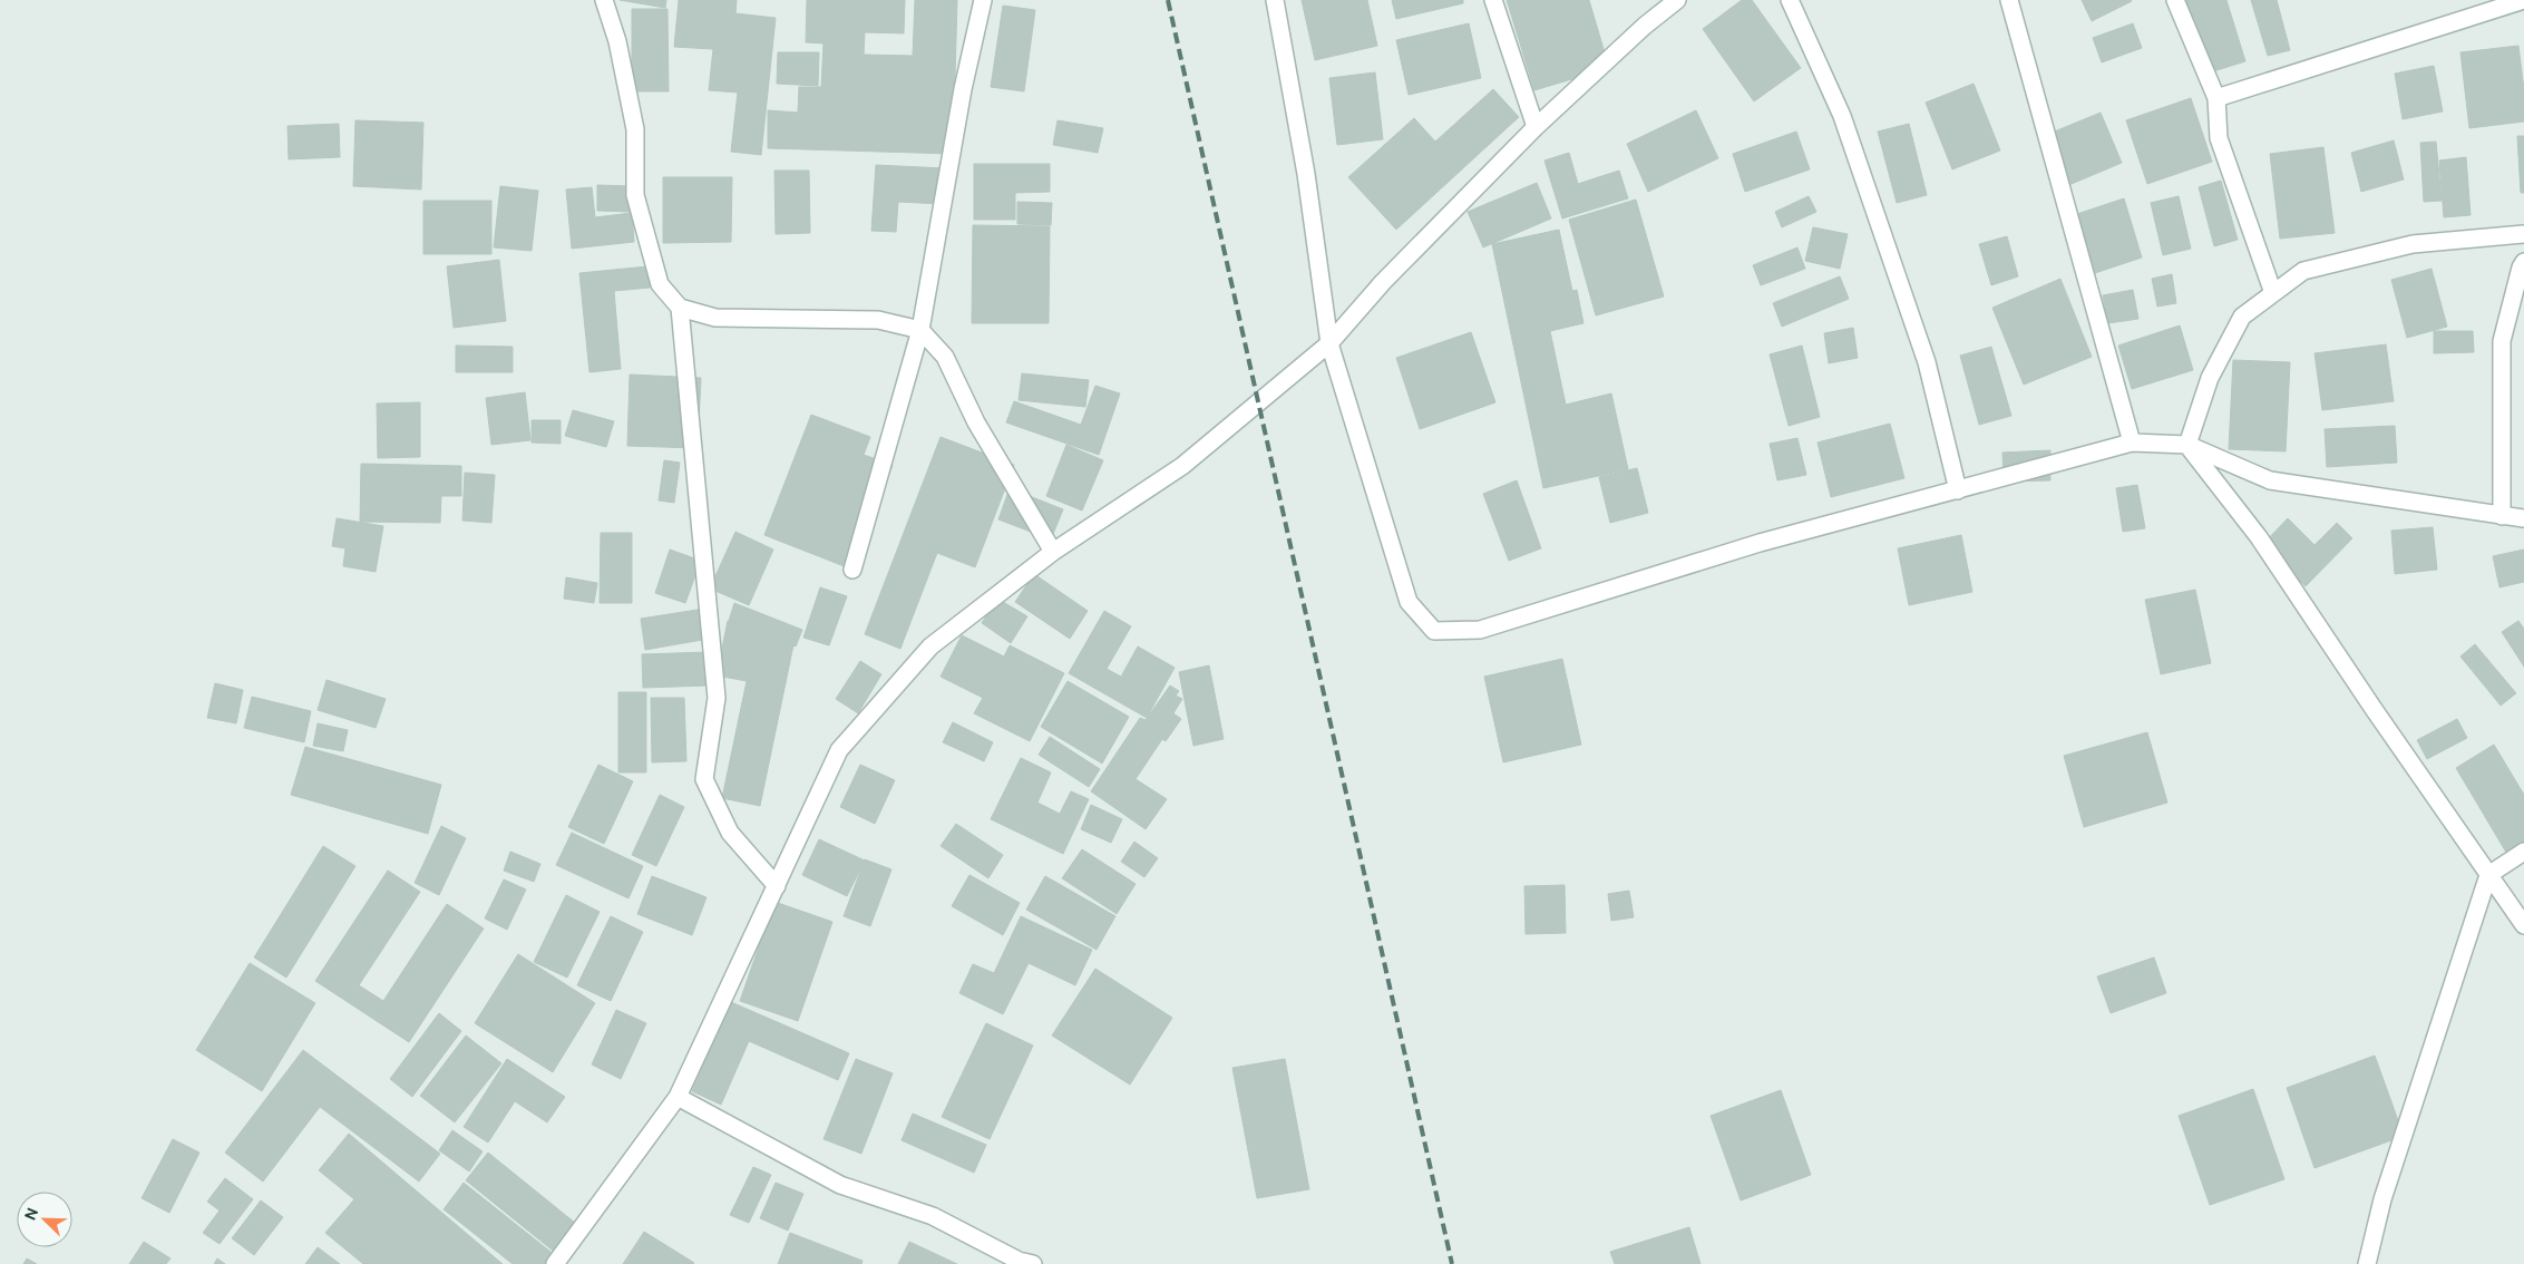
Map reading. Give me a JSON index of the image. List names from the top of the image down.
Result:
{
  "north": "top left"
}
